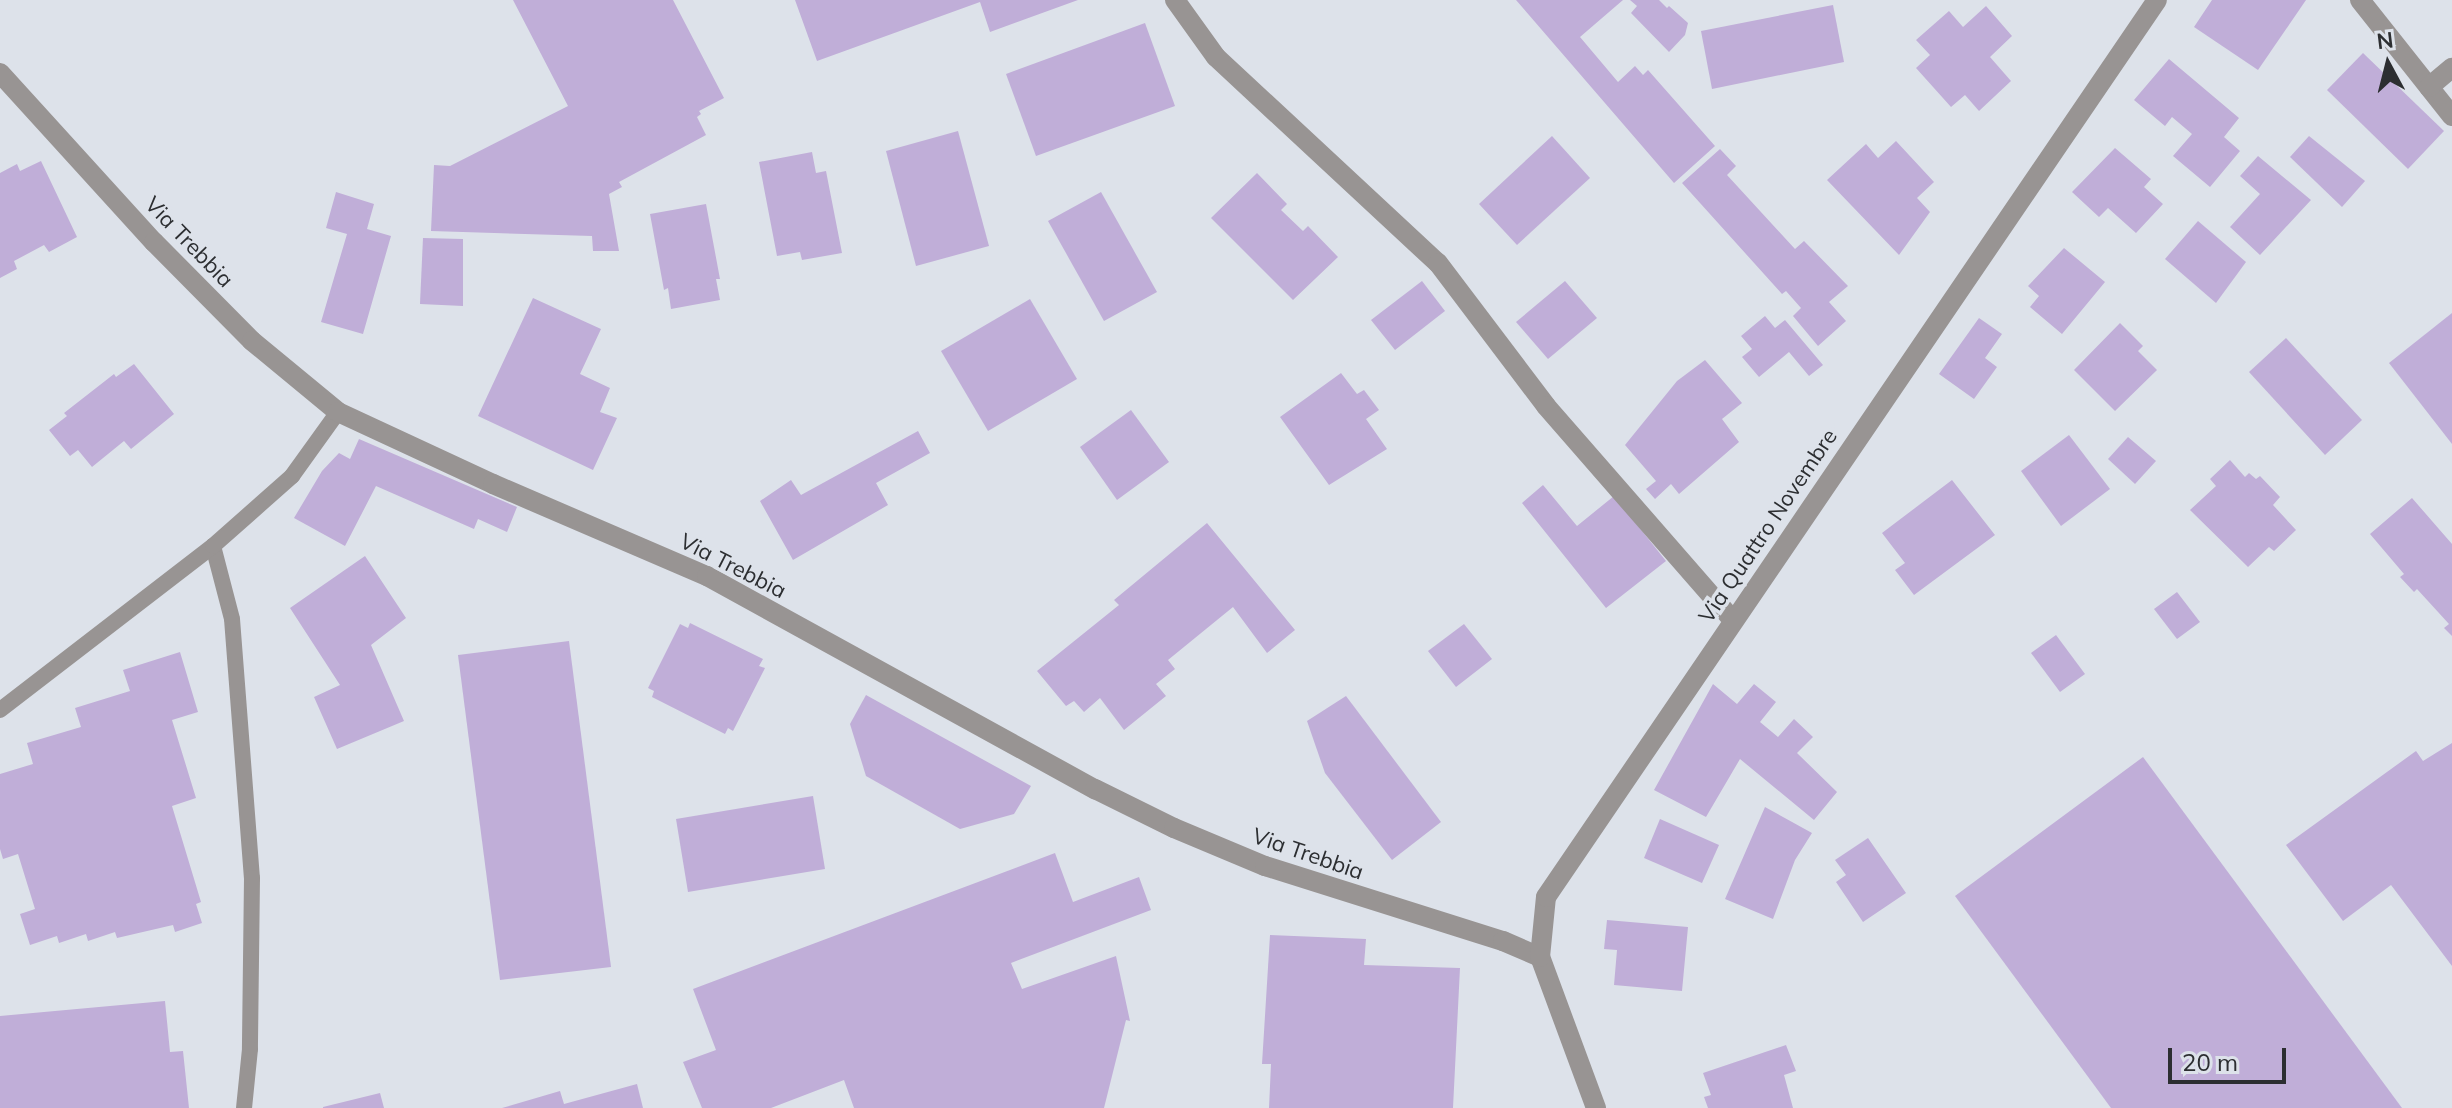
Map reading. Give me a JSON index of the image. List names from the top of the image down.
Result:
{
  "streets": {
    "street": ["Via Trebbia", "Via Quattro Novembre"]
  },
  "crossings": [
    ["Via Trebbia", "Via Quattro Novembre"]
  ],
  "scale_bar": "20 m",
  "north": "top"
}
